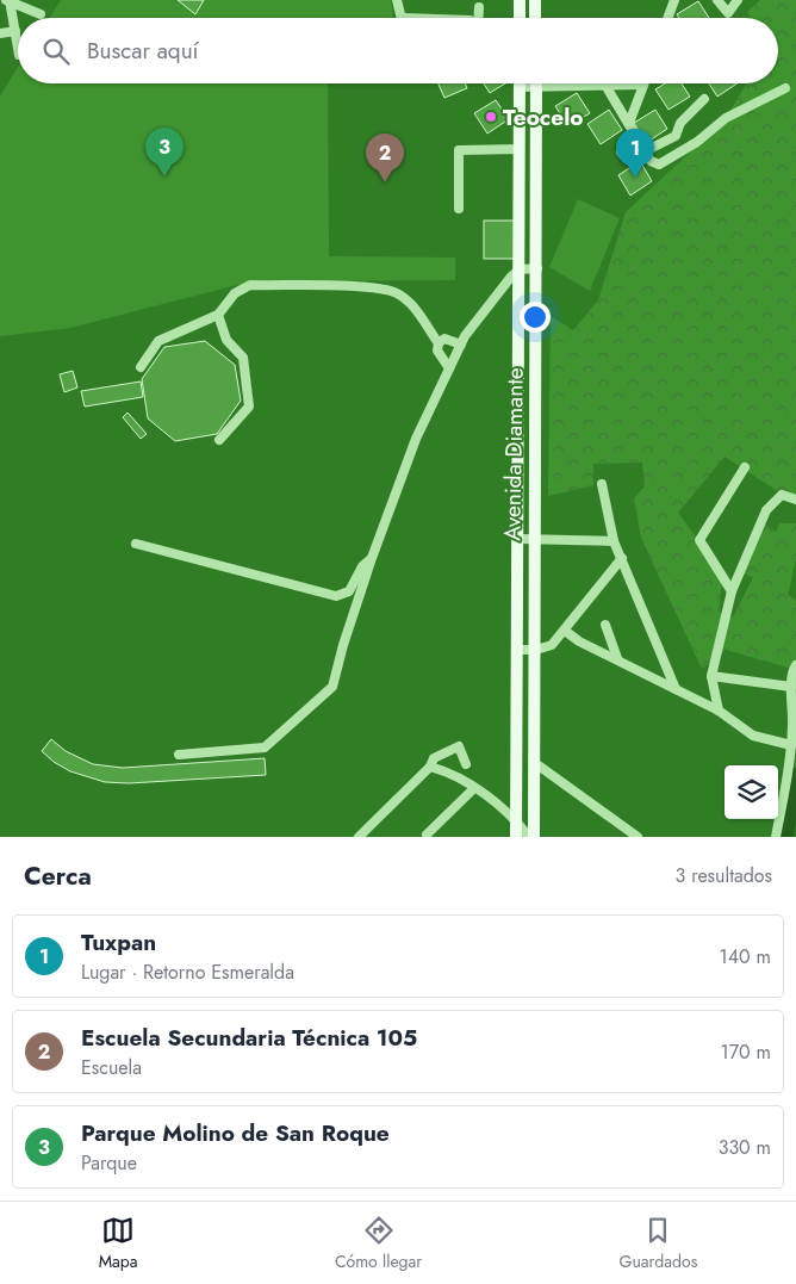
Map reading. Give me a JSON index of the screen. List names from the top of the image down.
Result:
{
  "streets": {
    "main road": ["Avenida Diamante"]
  },
  "places": ["Teocelo"],
  "page": {
    "search": "Buscar aquí",
    "pins": ["3", "1", "2"],
    "heading": ["Cerca", "3 resultados"],
    "list": [
      {
        "mark": "1",
        "name": "Tuxpan",
        "note": "Lugar · Retorno Esmeralda",
        "value": "140 m"
      },
      {
        "mark": "2",
        "name": "Escuela Secundaria Técnica 105",
        "note": "Escuela",
        "value": "170 m"
      },
      {
        "mark": "3",
        "name": "Parque Molino de San Roque",
        "note": "Parque",
        "value": "330 m"
      }
    ],
    "nav": ["Mapa", "Cómo llegar", "Guardados"]
  }
}
